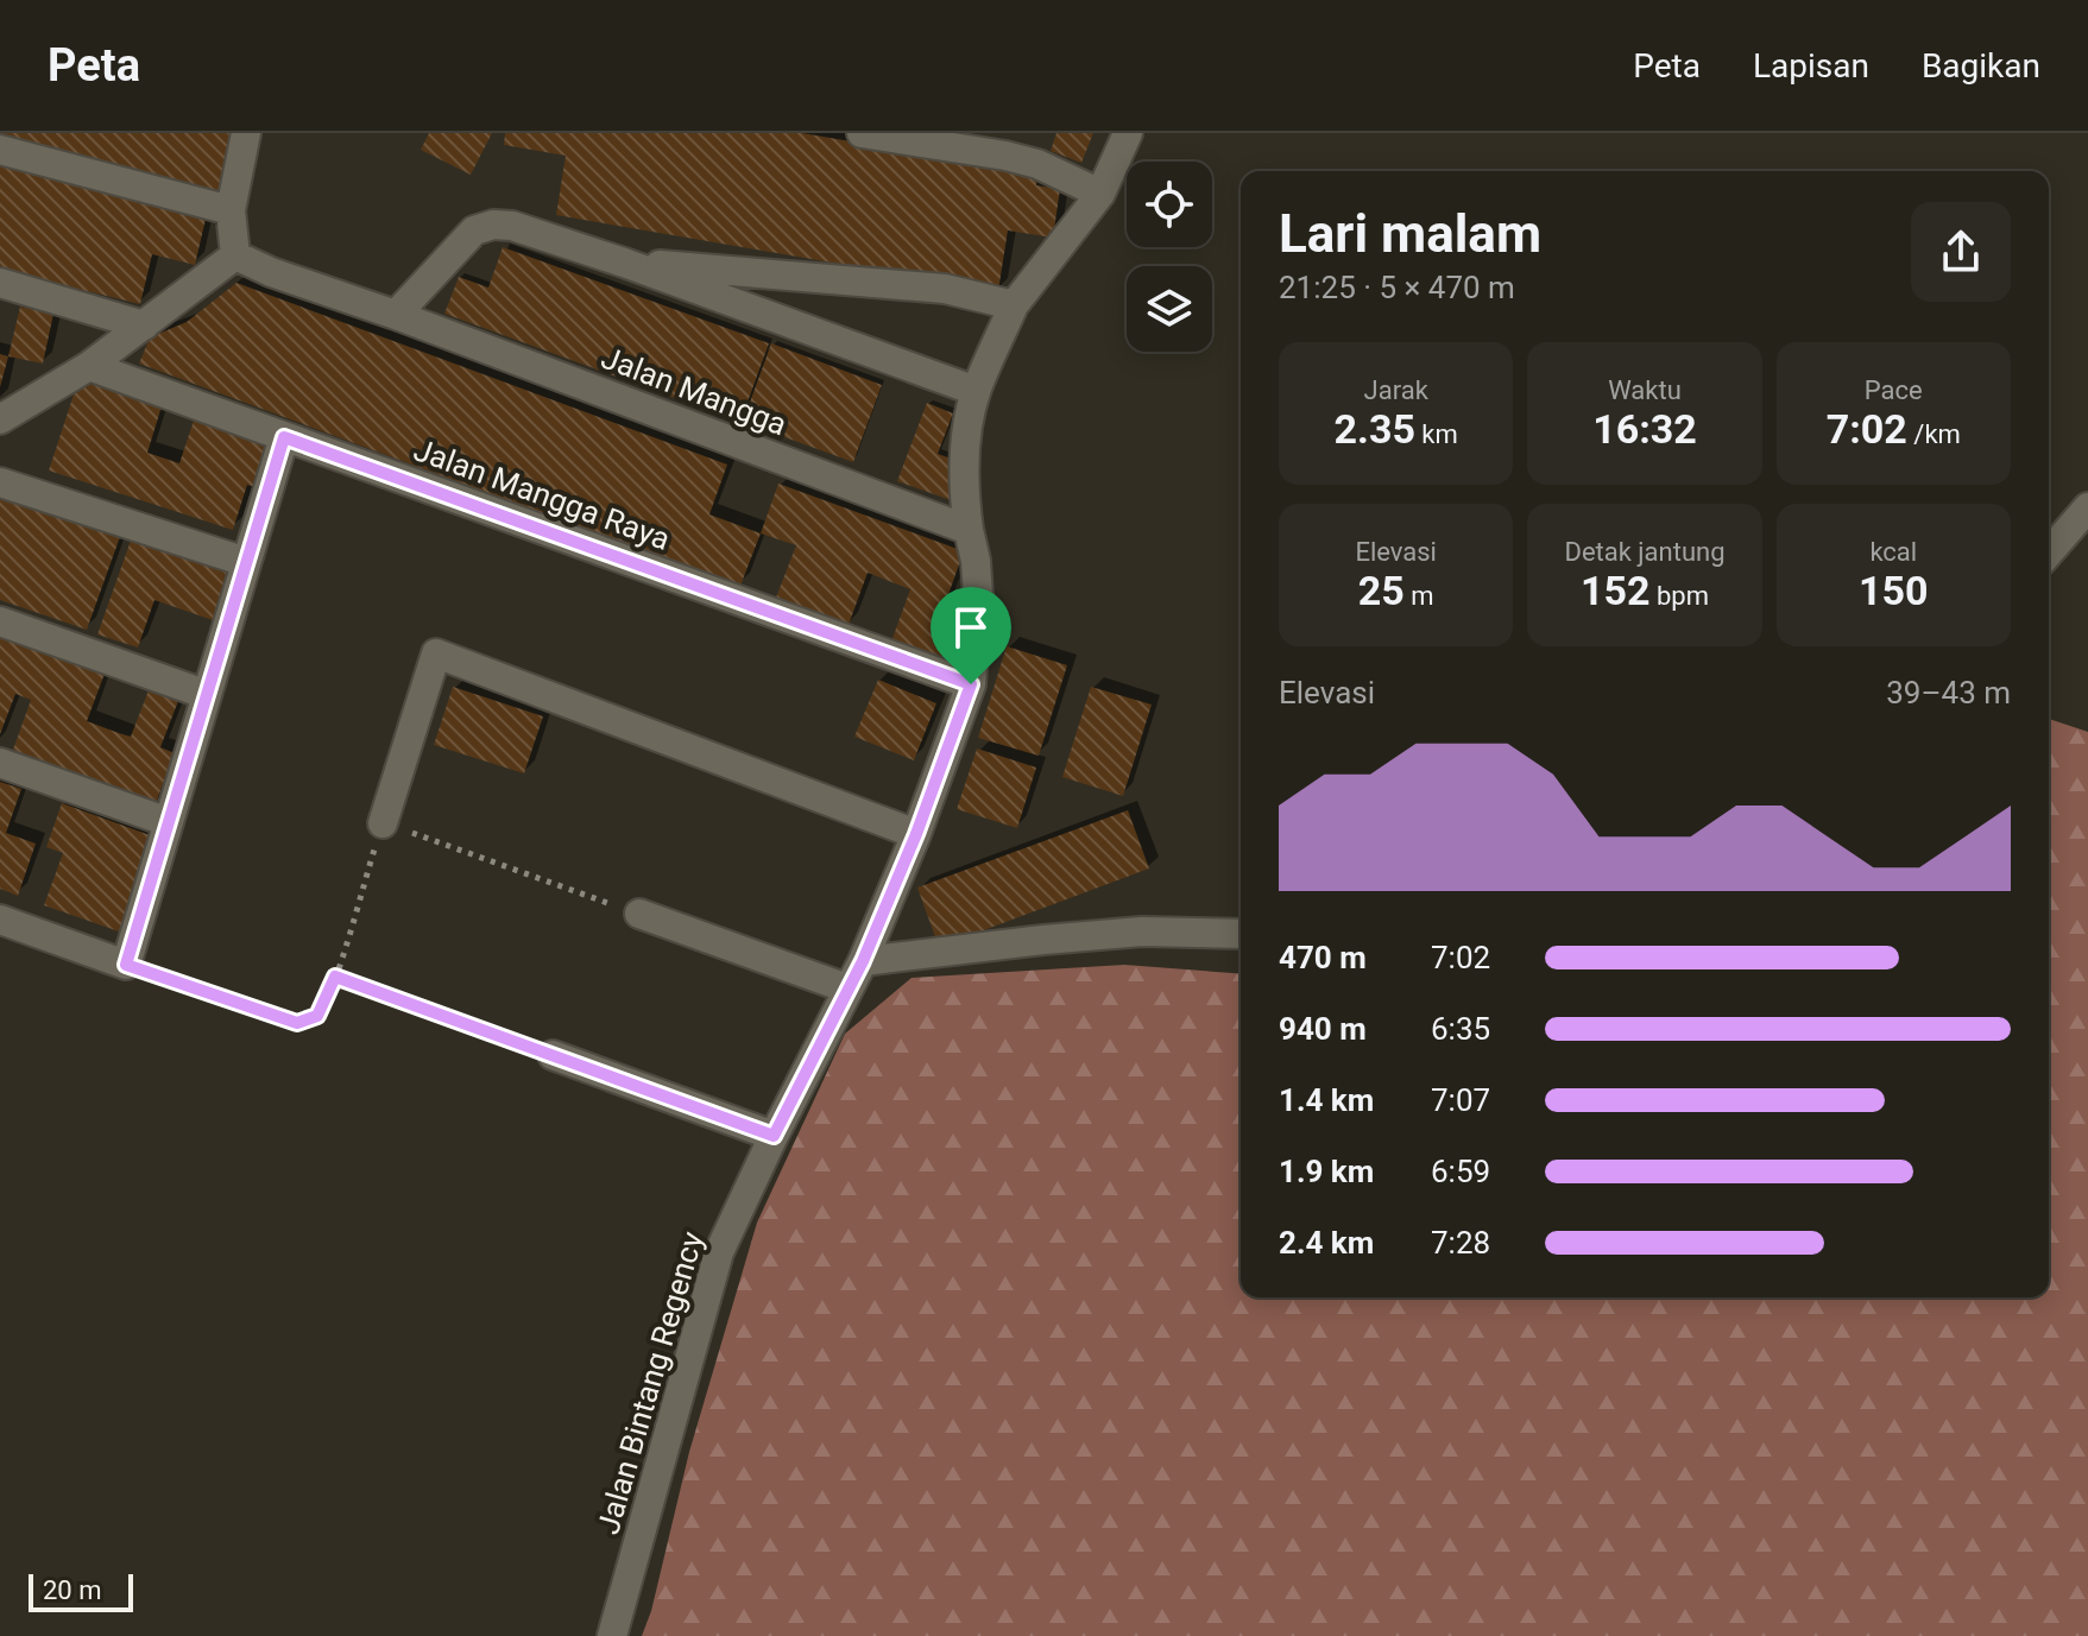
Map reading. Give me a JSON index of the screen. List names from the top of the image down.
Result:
{
  "streets": {
    "street": ["Jalan Mangga", "Jalan Mangga Raya", "Jalan Bintang Regency"]
  },
  "crossings": [
    ["Jalan Mangga Raya", "Jalan Bintang Regency"]
  ],
  "scale_bar": "20 m",
  "page": {
    "header": "Peta",
    "nav": ["Peta", "Lapisan", "Bagikan"],
    "heading": ["Lari malam", "21:25 · 5 × 470 m"],
    "stats": [
      ["Jarak", "2.35 km"],
      ["Waktu", "16:32"],
      ["Pace", "7:02 /km"],
      ["Elevasi", "25 m"],
      ["Detak jantung", "152 bpm"],
      ["kcal", "150"]
    ],
    "chart": ["Elevasi", "39–43 m"],
    "list": [
      {
        "name": "470 m",
        "note": "7:02"
      },
      {
        "name": "940 m",
        "note": "6:35"
      },
      {
        "name": "1.4 km",
        "note": "7:07"
      },
      {
        "name": "1.9 km",
        "note": "6:59"
      },
      {
        "name": "2.4 km",
        "note": "7:28"
      }
    ],
    "scale": "20 m"
  }
}
